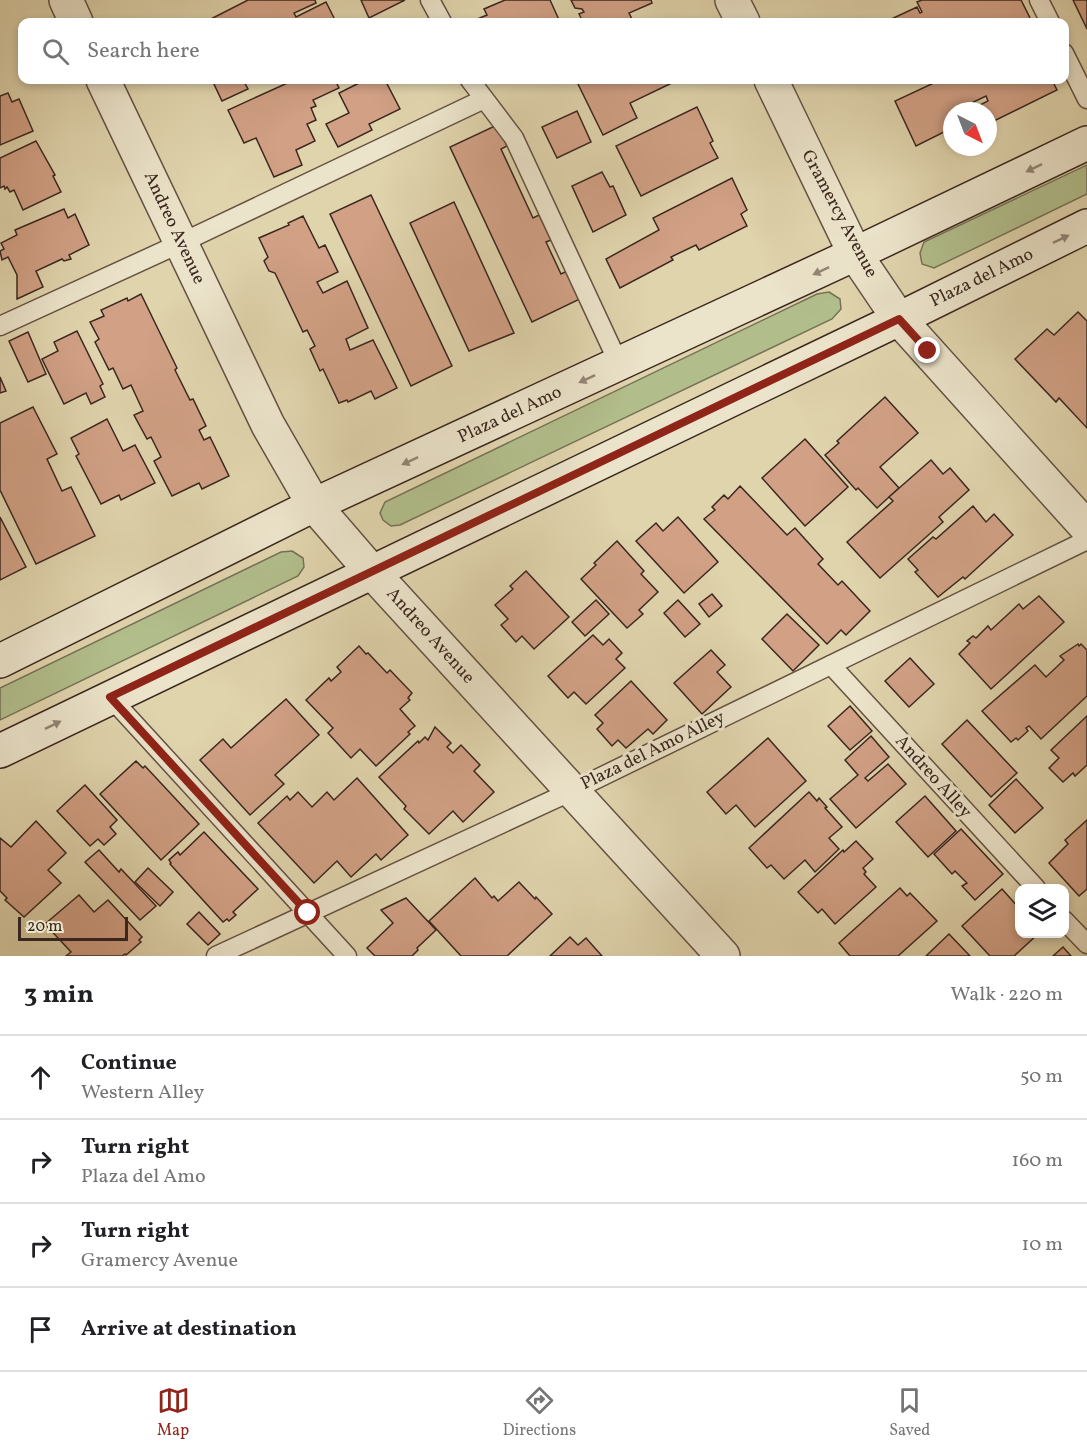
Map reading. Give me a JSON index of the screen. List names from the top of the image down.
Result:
{
  "streets": {
    "main road": ["Gramercy Avenue", "Andreo Avenue", "Plaza del Amo"],
    "lane": ["Plaza del Amo Alley", "Andreo Alley"]
  },
  "crossings": [
    ["Gramercy Avenue", "Plaza del Amo"],
    ["Andreo Avenue", "Plaza del Amo"],
    ["Andreo Avenue", "Plaza del Amo Alley"],
    ["Plaza del Amo Alley", "Andreo Alley"]
  ],
  "scale_bar": "20 m",
  "north": "bottom right",
  "page": {
    "search": "Search here",
    "scale": "20 m",
    "heading": ["3 min", "Walk · 220 m"],
    "list": [
      ["Continue", "Western Alley", "50 m"],
      ["Turn right", "Plaza del Amo", "160 m"],
      ["Turn right", "Gramercy Avenue", "10 m"],
      "Arrive at destination"
    ],
    "nav": ["Map", "Directions", "Saved"]
  }
}
